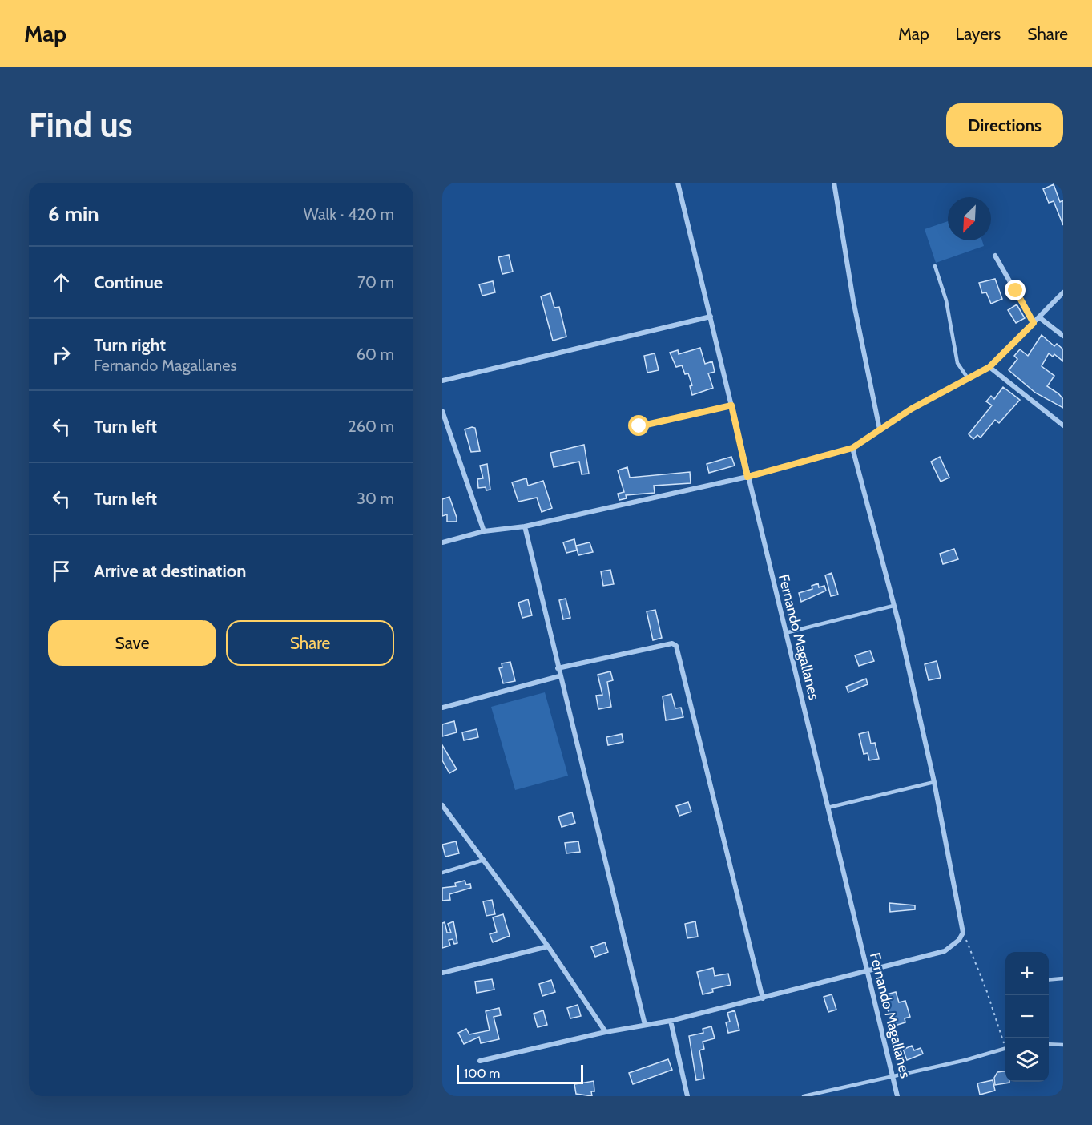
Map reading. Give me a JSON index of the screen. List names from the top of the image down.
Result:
{
  "streets": {
    "street": ["Fernando Magallanes"]
  },
  "scale_bar": "100 m",
  "north": "bottom left",
  "page": {
    "header": "Map",
    "nav": ["Map", "Layers", "Share"],
    "buttons": [
      "Directions",
      ["Save", "Share"]
    ],
    "title": "Find us",
    "heading": ["6 min", "Walk · 420 m"],
    "list": [
      ["Continue", "70 m"],
      ["Turn right", "Fernando Magallanes", "60 m"],
      ["Turn left", "260 m"],
      ["Turn left", "30 m"],
      "Arrive at destination"
    ],
    "map_buttons": ["+", "−"],
    "scale": "100 m"
  }
}
